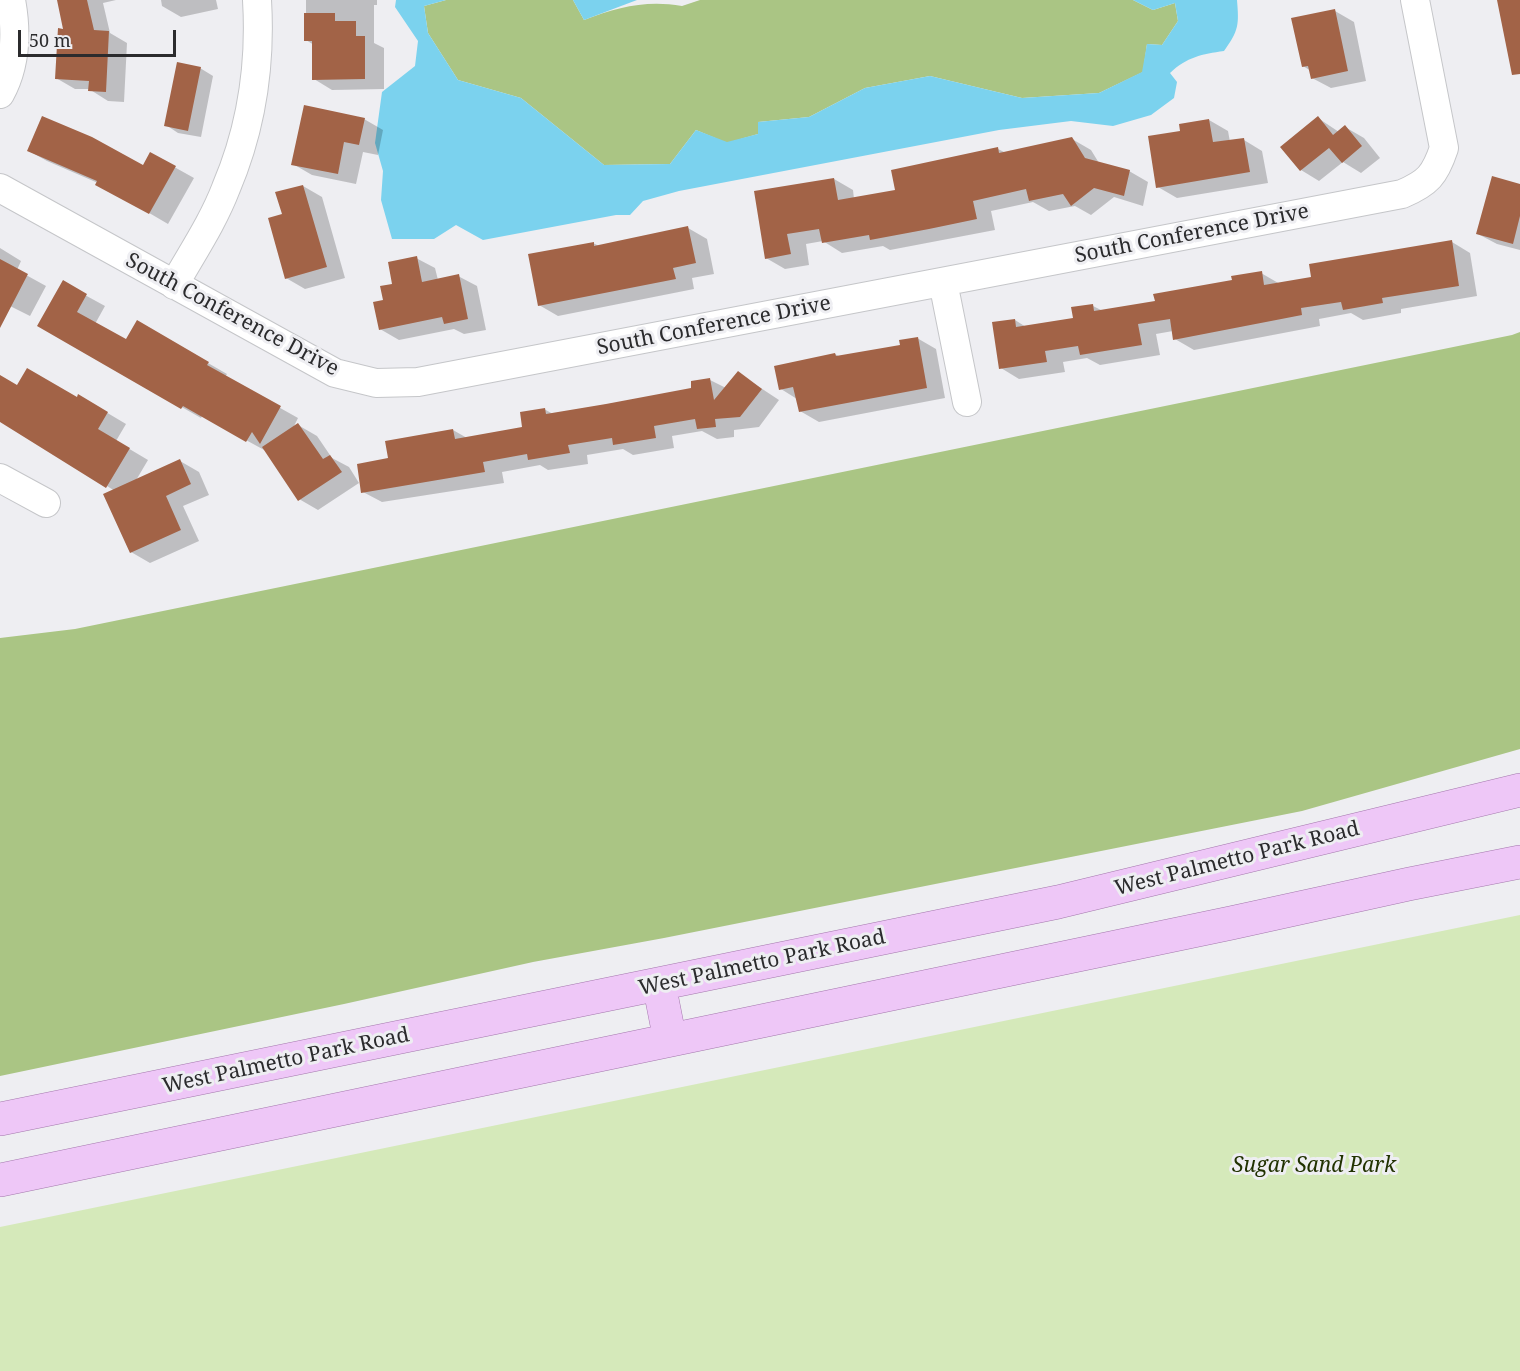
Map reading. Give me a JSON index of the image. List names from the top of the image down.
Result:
{
  "streets": {
    "main road": ["West Palmetto Park Road"],
    "street": ["South Conference Drive"]
  },
  "parks": ["Sugar Sand Park"],
  "scale_bar": "50 m"
}
